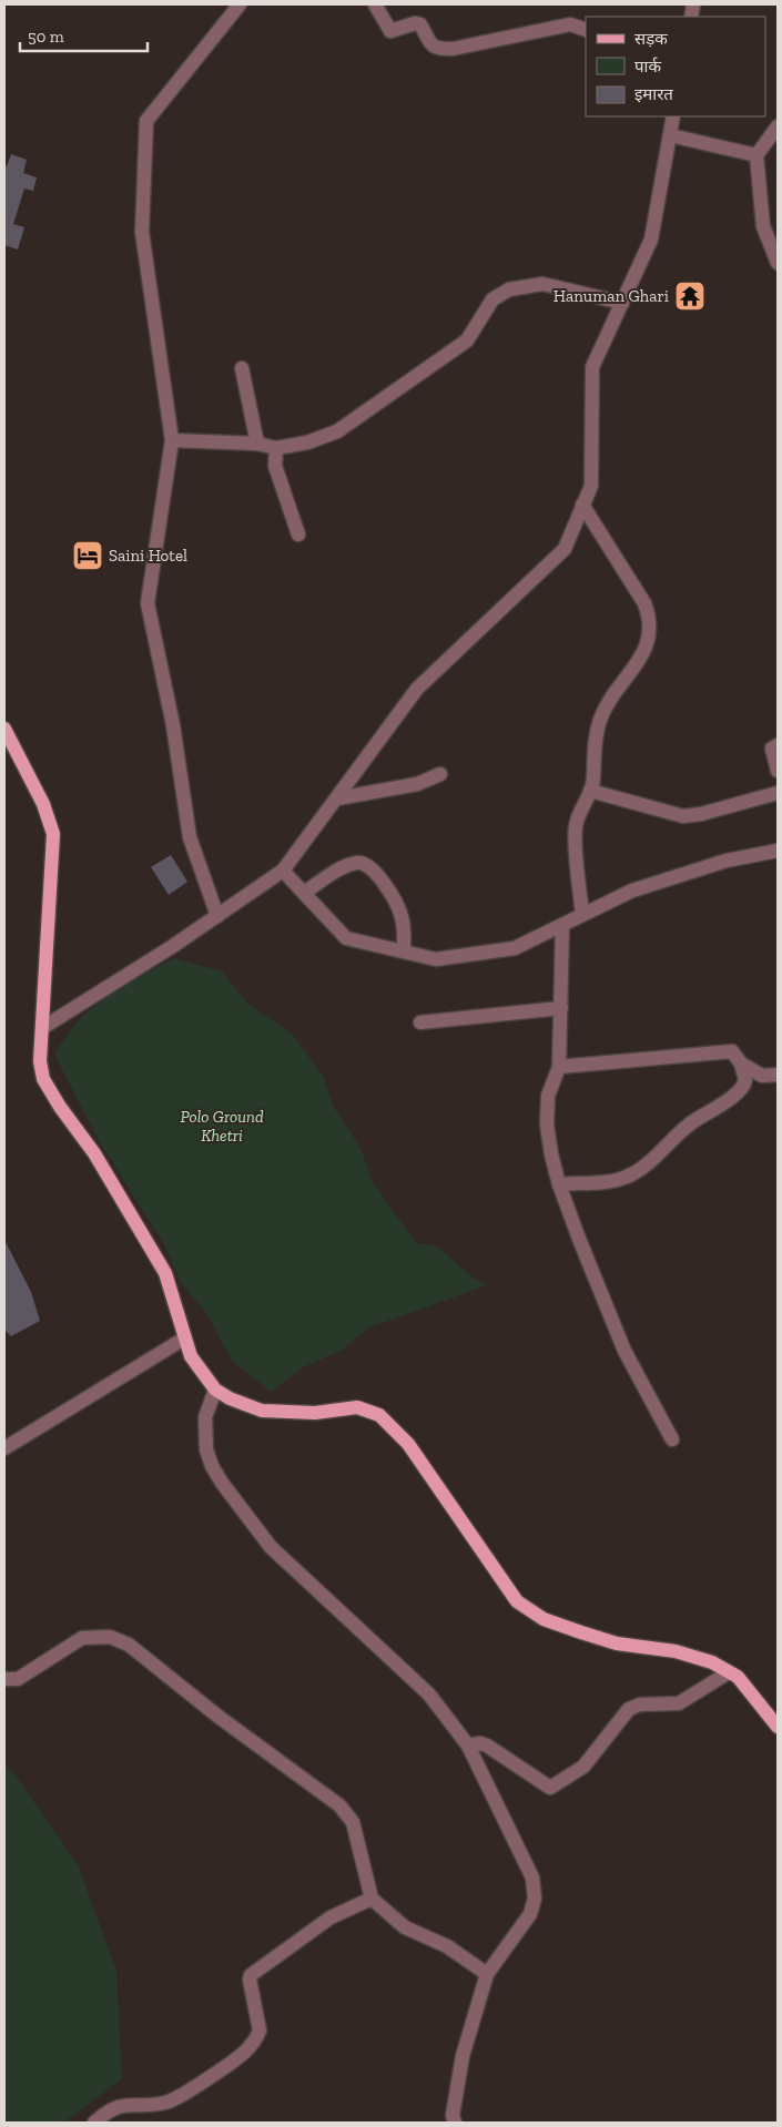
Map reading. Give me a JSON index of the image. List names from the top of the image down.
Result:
{
  "parks": ["Polo Ground Khetri"],
  "places": {
    "temple": ["Hanuman Ghari"],
    "hotel": ["Saini Hotel"]
  },
  "legend": ["सड़क", "पार्क", "इमारत"],
  "scale_bar": "50 m"
}
